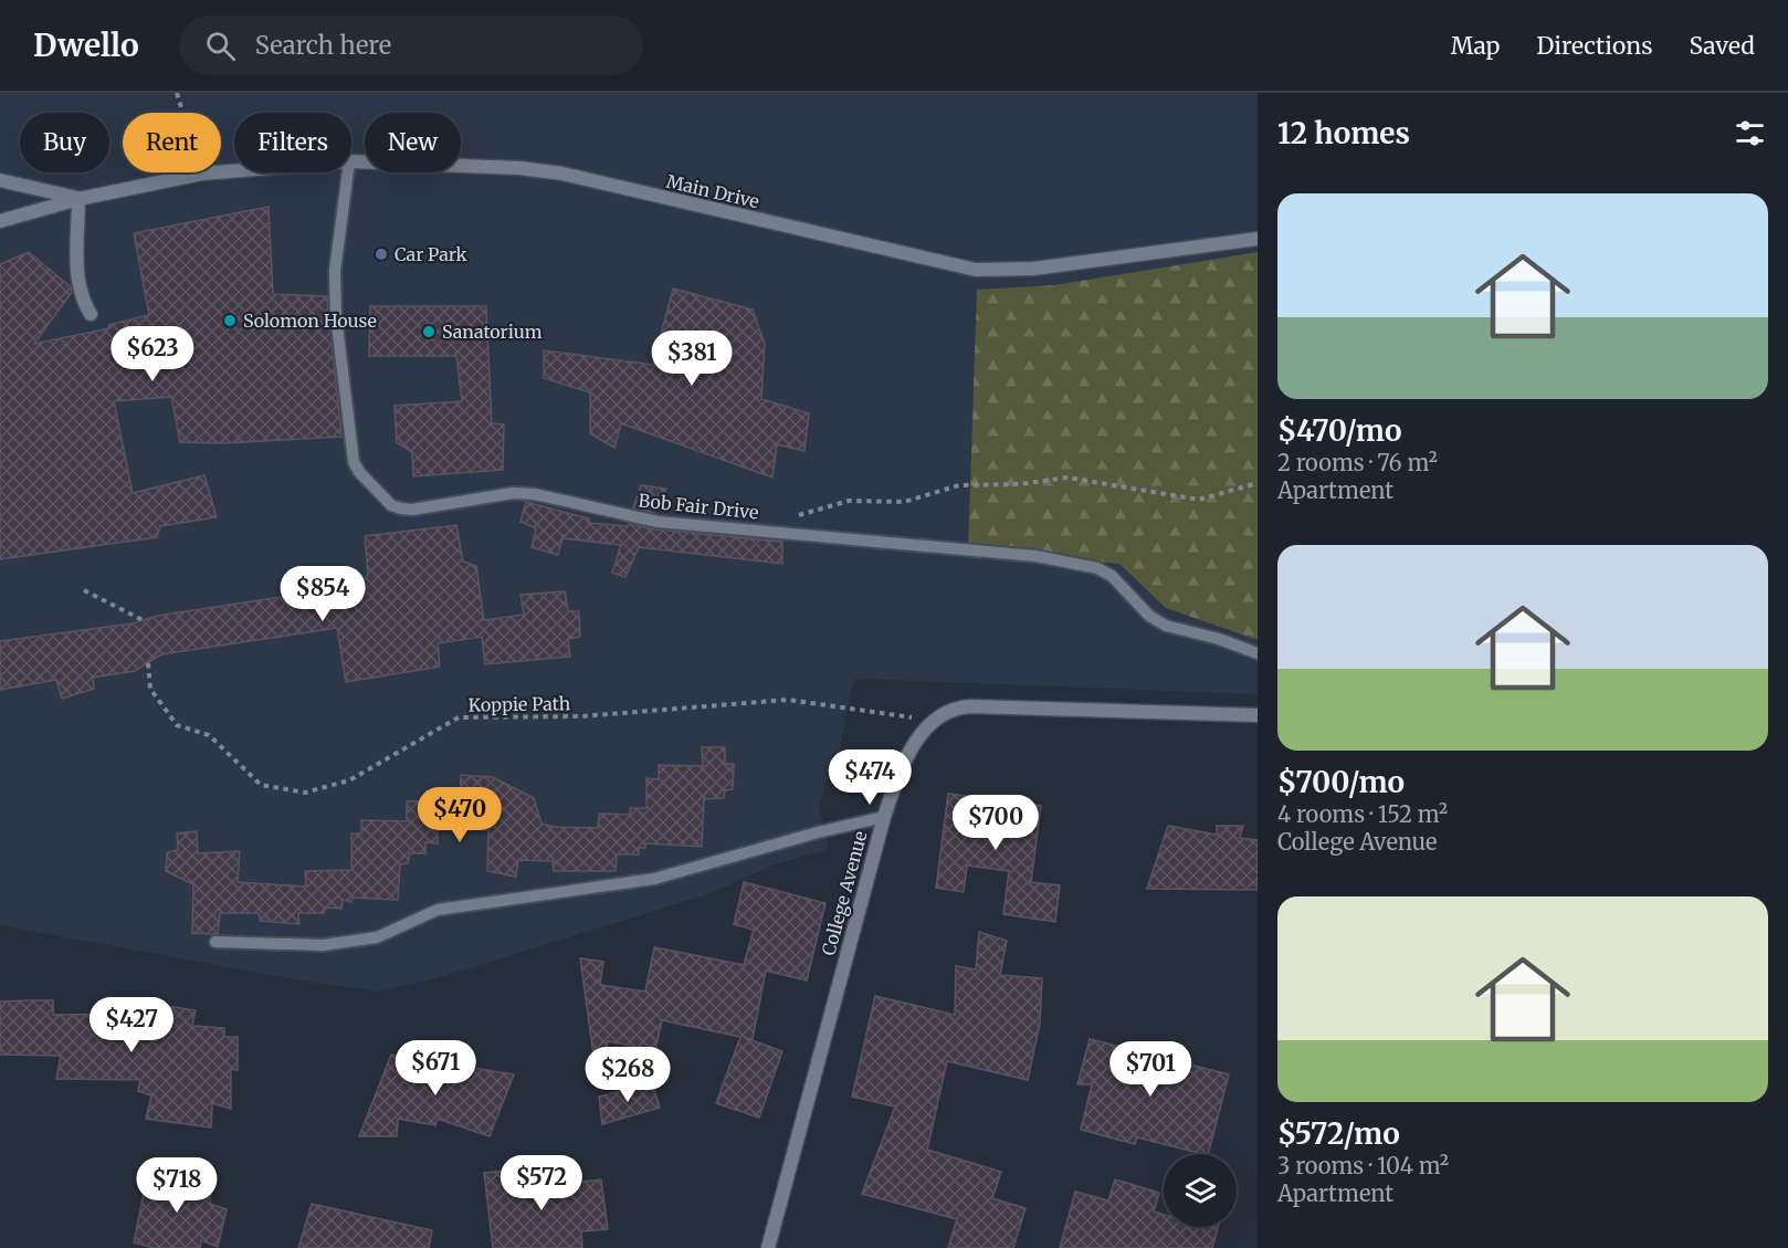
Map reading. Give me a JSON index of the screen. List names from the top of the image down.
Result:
{
  "streets": {
    "street": ["Main Drive", "College Avenue"],
    "lane": ["Bob Fair Drive"],
    "path": ["Koppie Path"]
  },
  "crossings": [
    ["Koppie Path", "College Avenue"]
  ],
  "places": ["Car Park", "Solomon House", "Sanatorium"],
  "page": {
    "header": "Dwello",
    "search": "Search here",
    "nav": ["Map", "Directions", "Saved"],
    "heading": "12 homes",
    "chip": [
      "Buy",
      "Rent",
      "Filters",
      "New"
    ],
    "list": [
      {
        "name": "$470/mo",
        "note": "2 rooms · 76 m² · Apartment"
      },
      {
        "name": "$700/mo",
        "note": "4 rooms · 152 m² · College Avenue"
      },
      {
        "name": "$572/mo",
        "note": "3 rooms · 104 m² · Apartment"
      }
    ],
    "price": [
      "$623",
      "$381",
      "$854",
      "$474",
      "$470",
      "$700",
      "$427",
      "$671",
      "$701",
      "$268",
      "$572",
      "$718"
    ]
  }
}
